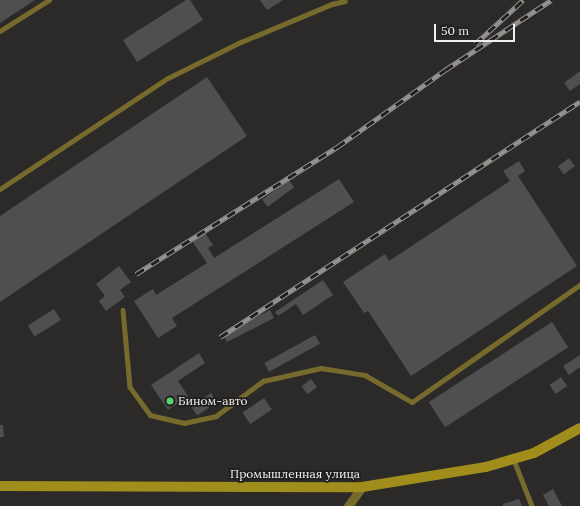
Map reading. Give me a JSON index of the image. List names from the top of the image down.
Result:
{
  "streets": {
    "main road": ["Промышленная улица"]
  },
  "places": ["Бином-авто"],
  "scale_bar": "50 m"
}
